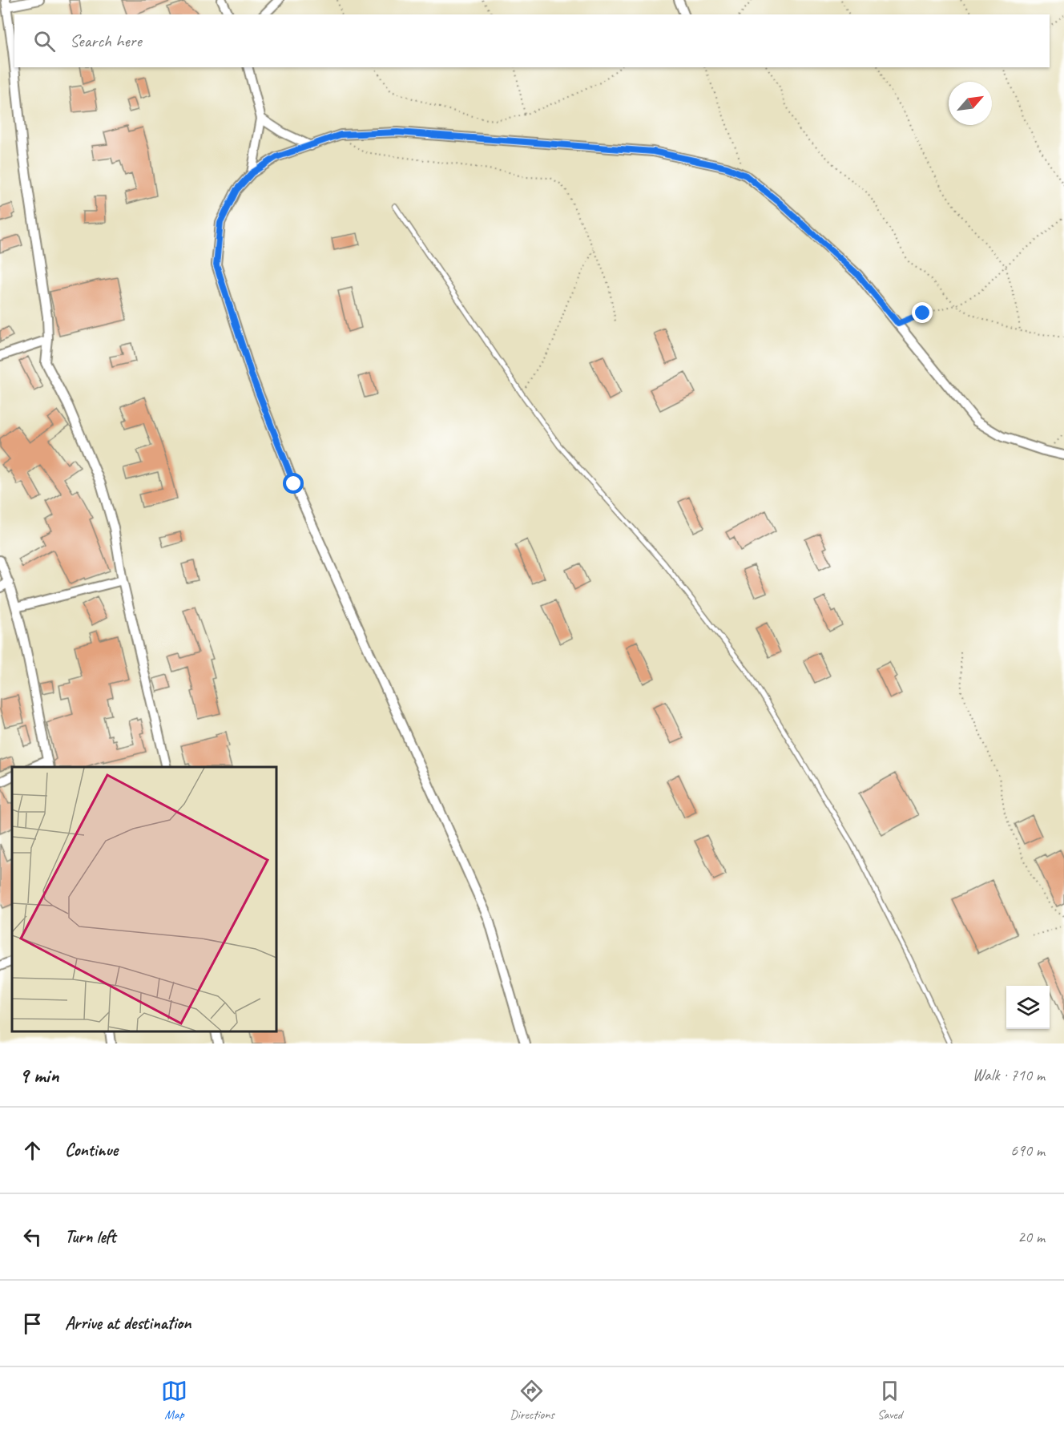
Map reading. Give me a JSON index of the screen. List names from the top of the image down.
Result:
{
  "north": "top right",
  "page": {
    "search": "Search here",
    "heading": ["9 min", "Walk · 710 m"],
    "list": [
      ["Continue", "690 m"],
      ["Turn left", "20 m"],
      "Arrive at destination"
    ],
    "nav": ["Map", "Directions", "Saved"]
  }
}
